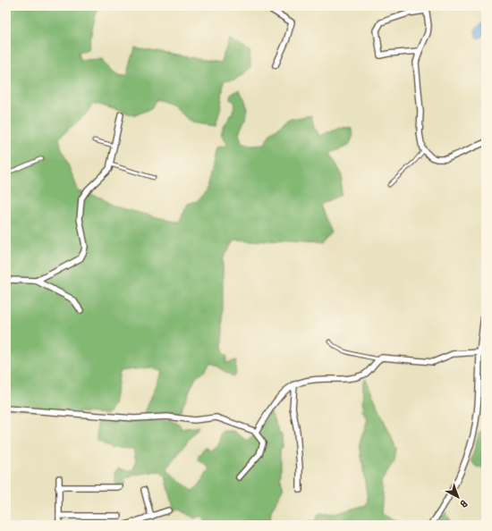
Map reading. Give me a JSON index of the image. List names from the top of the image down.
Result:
{
  "north": "bottom right"
}
